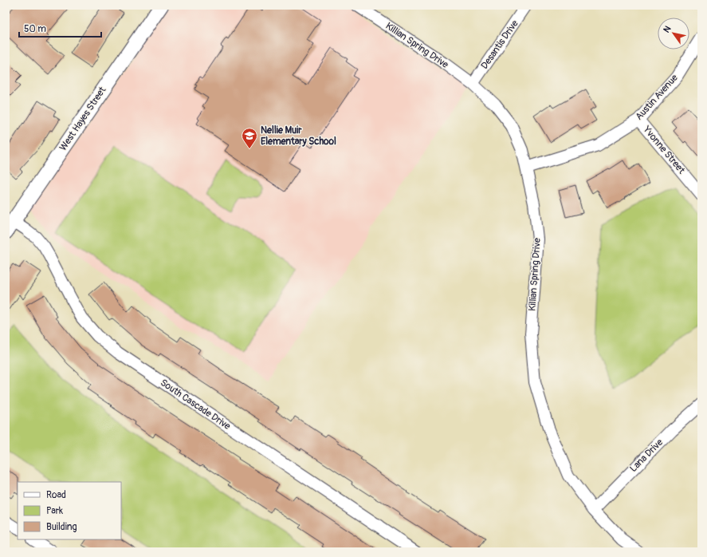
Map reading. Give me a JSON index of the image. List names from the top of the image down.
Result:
{
  "streets": {
    "street": [
      "Desantis Drive",
      "Killian Spring Drive",
      "Austin Avenue",
      "West Hayes Street",
      "Yvonne Street",
      "South Cascade Drive",
      "Lana Drive"
    ]
  },
  "crossings": [
    ["Desantis Drive", "Killian Spring Drive"],
    ["Killian Spring Drive", "Austin Avenue"],
    ["Killian Spring Drive", "Lana Drive"],
    ["Austin Avenue", "Yvonne Street"],
    ["West Hayes Street", "South Cascade Drive"]
  ],
  "places": {
    "school or university": ["Nellie Muir Elementary School"]
  },
  "legend": ["Road", "Park", "Building"],
  "scale_bar": "50 m",
  "north": "top left"
}
